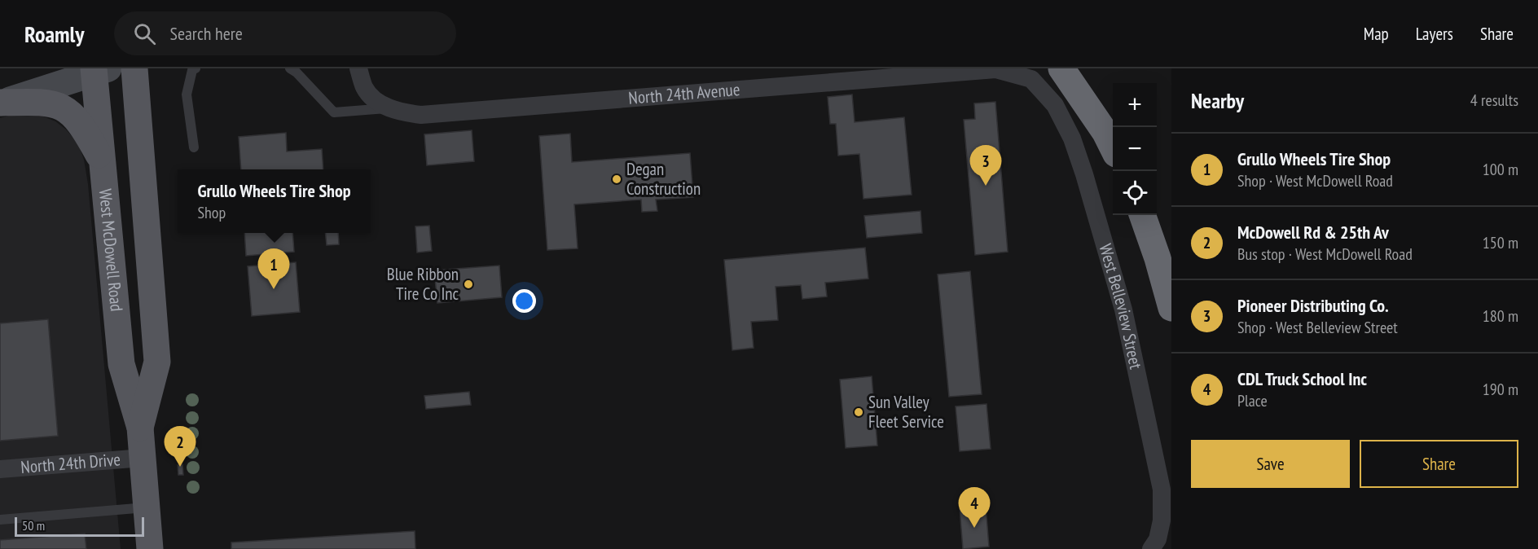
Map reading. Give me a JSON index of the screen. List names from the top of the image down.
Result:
{
  "streets": {
    "main road": ["West McDowell Road"],
    "street": ["North 24th Avenue", "West Belleview Street", "North 24th Drive"]
  },
  "crossings": [
    ["North 24th Avenue", "West Belleview Street"],
    ["West McDowell Road", "North 24th Drive"]
  ],
  "places": ["Degan Construction", "Blue Ribbon Tire Co Inc", "Sun Valley Fleet Service"],
  "scale_bar": "50 m",
  "page": {
    "header": "Roamly",
    "search": "Search here",
    "nav": ["Map", "Layers", "Share"],
    "heading": ["Nearby", "4 results"],
    "map_buttons": ["+", "−"],
    "list": [
      {
        "mark": "1",
        "name": "Grullo Wheels Tire Shop",
        "note": "Shop · West McDowell Road",
        "value": "100 m"
      },
      {
        "mark": "2",
        "name": "McDowell Rd & 25th Av",
        "note": "Bus stop · West McDowell Road",
        "value": "150 m"
      },
      {
        "mark": "3",
        "name": "Pioneer Distributing Co.",
        "note": "Shop · West Belleview Street",
        "value": "180 m"
      },
      {
        "mark": "4",
        "name": "CDL Truck School Inc",
        "note": "Place",
        "value": "190 m"
      }
    ],
    "pins": [
      "3",
      "1",
      "2",
      "4"
    ],
    "popup": ["Grullo Wheels Tire Shop", "Shop"],
    "buttons": ["Save", "Share"],
    "scale": "50 m"
  }
}
